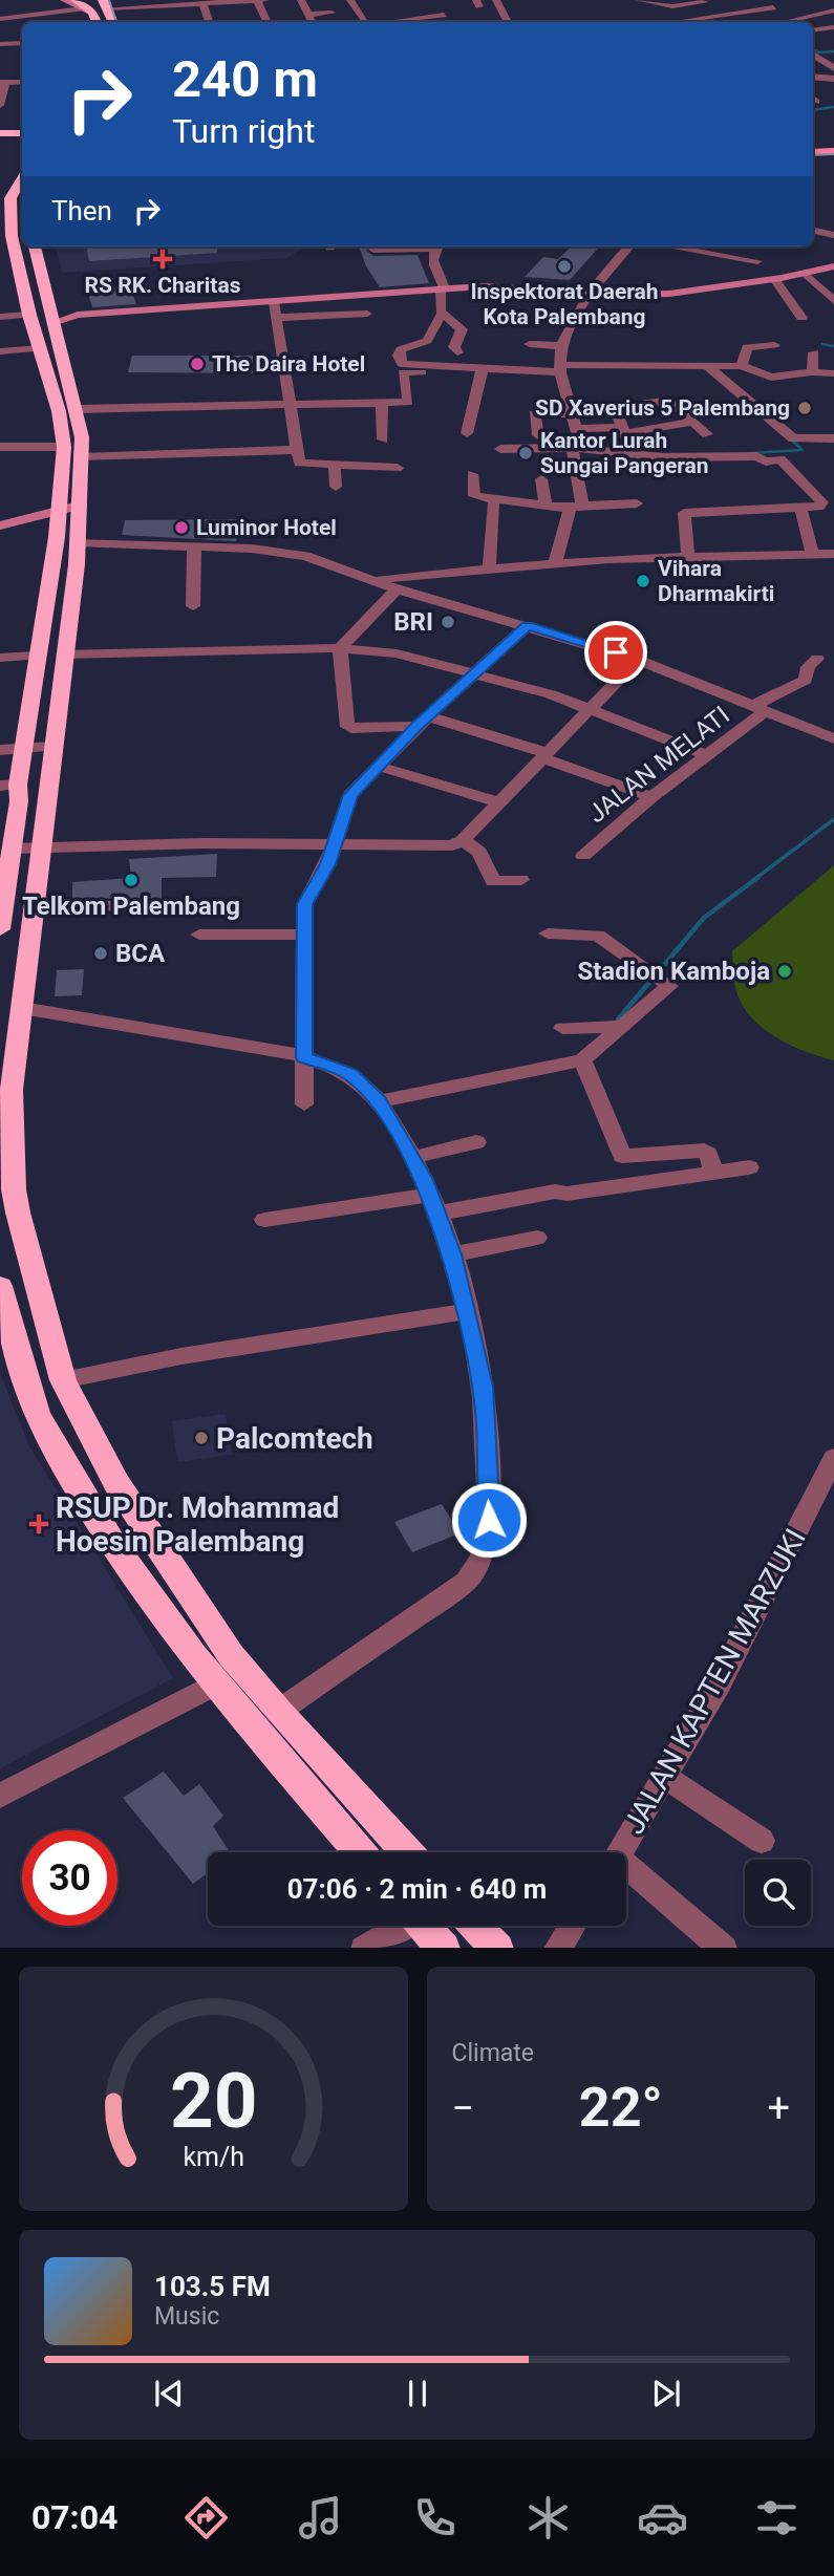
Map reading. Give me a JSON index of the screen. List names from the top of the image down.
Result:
{
  "streets": {
    "street": ["JALAN MELATI", "JALAN KAPTEN MARZUKI"]
  },
  "places": {
    "health": ["RS RK. Charitas", "RSUP Dr. Mohammad Hoesin Palembang"],
    "other": [
      "Inspektorat Daerah Kota Palembang",
      "The Daira Hotel",
      "SD Xaverius 5 Palembang",
      "Kantor Lurah Sungai Pangeran",
      "Luminor Hotel",
      "Vihara Dharmakirti",
      "BRI",
      "Telkom Palembang",
      "BCA",
      "Stadion Kamboja",
      "Palcomtech"
    ]
  },
  "page": {
    "turn": ["240 m", "Turn right"],
    "then": "Then",
    "limit": "30",
    "trip": "07:06 · 2 min · 640 m",
    "tile": "Climate",
    "heat": ["−", "22°", "+"],
    "song": ["103.5 FM", "Music"],
    "tabs": "07:04",
    "gauge": ["20", "km/h"]
  }
}
